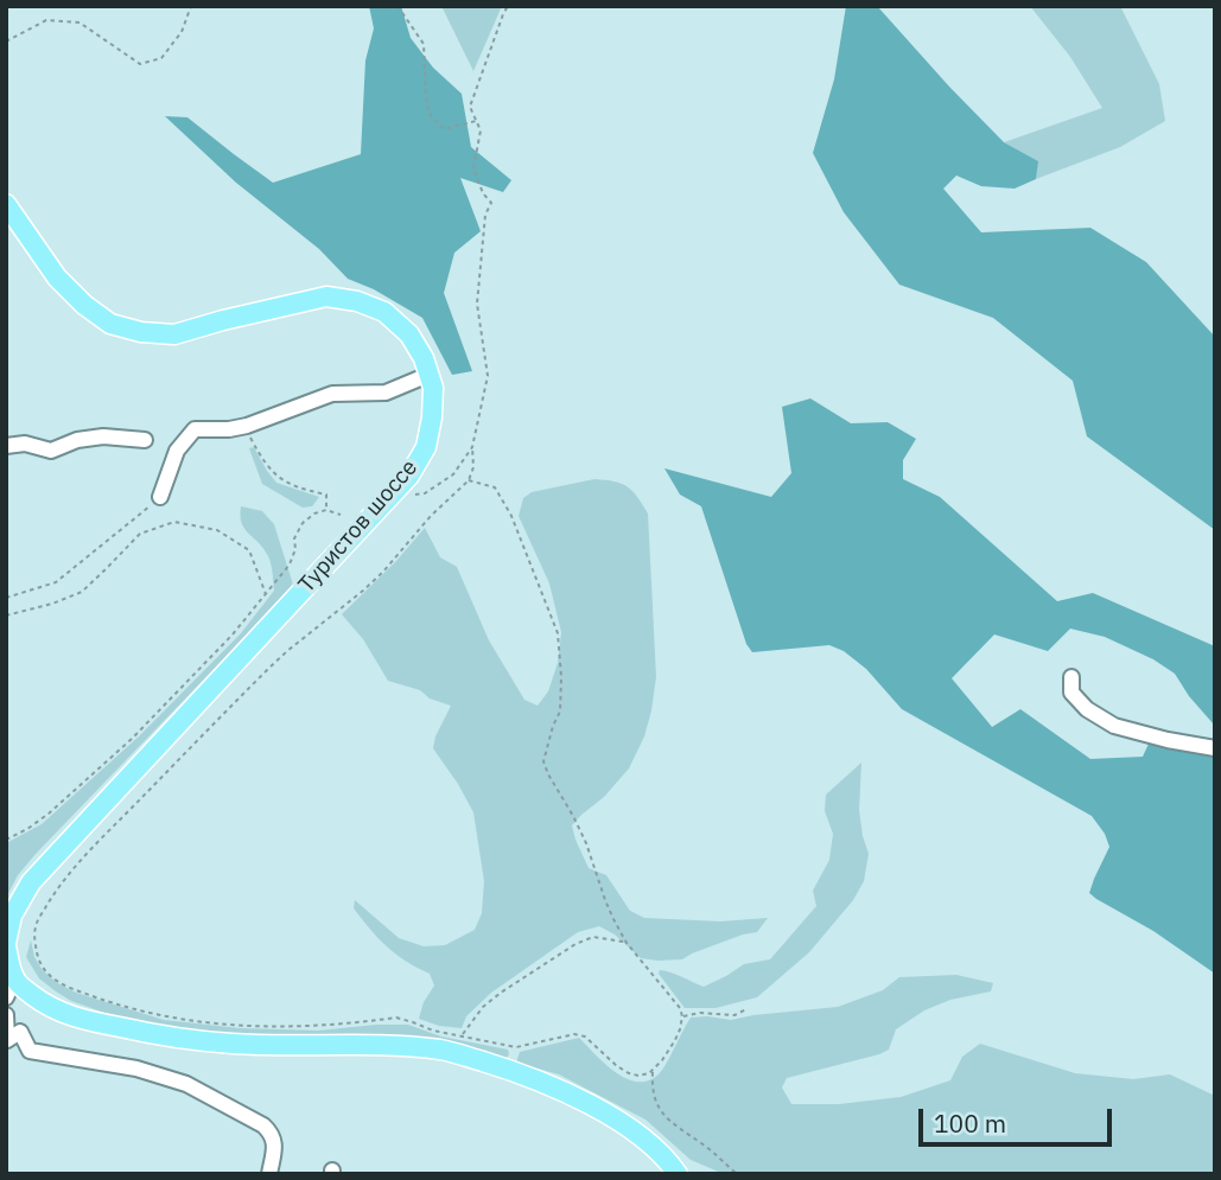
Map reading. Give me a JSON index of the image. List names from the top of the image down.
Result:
{
  "streets": {
    "main road": ["Туристов шоссе"]
  },
  "scale_bar": "100 m"
}
